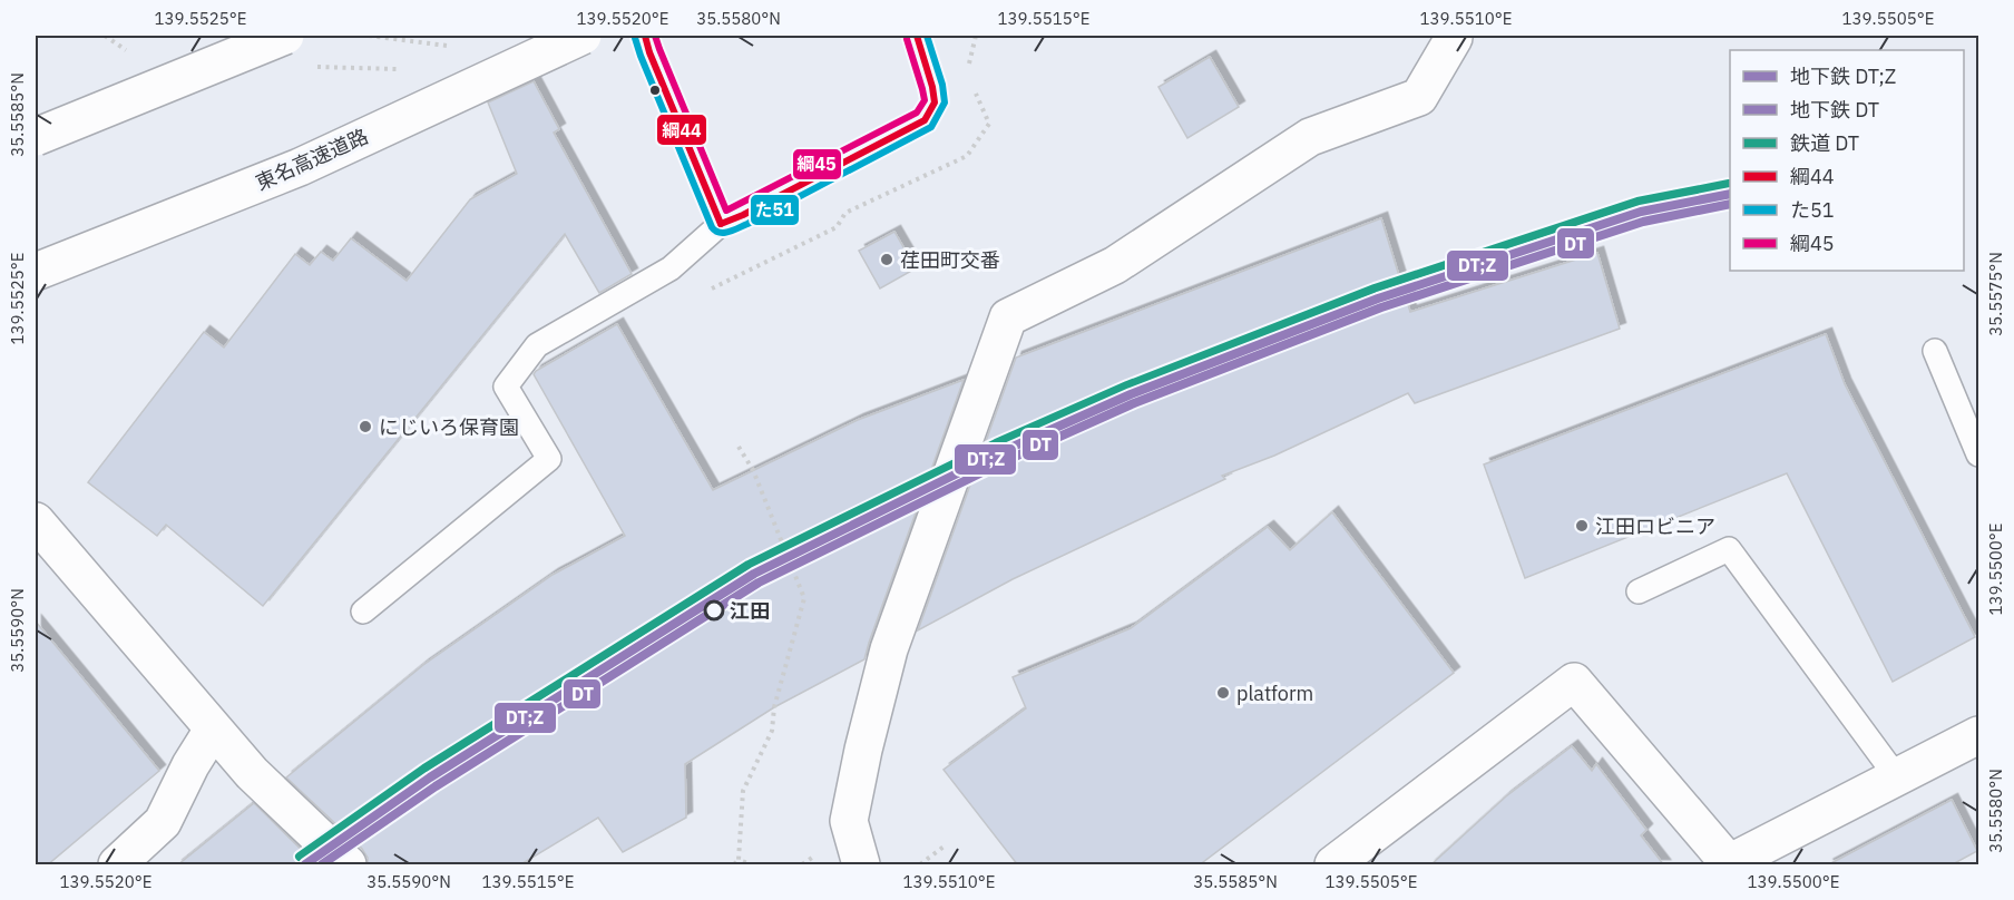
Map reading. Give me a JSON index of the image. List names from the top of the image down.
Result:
{
  "streets": {
    "main road": ["東名高速道路"]
  },
  "places": [
    "荏田町交番",
    "にじいろ保育園",
    "江田ロビニア",
    "江田",
    "platform"
  ],
  "lines": [
    "transit line 綱44",
    "transit line た51",
    "transit line 綱45",
    "rail line DT",
    "metro line DT;Z",
    "metro line DT"
  ],
  "legend": [
    "地下鉄 DT;Z",
    "地下鉄 DT",
    "鉄道 DT",
    "綱44",
    "た51",
    "綱45"
  ],
  "coordinates": [
    "139.5525°E",
    "139.5520°E",
    "35.5580°N",
    "139.5515°E",
    "139.5510°E",
    "139.5505°E",
    "35.5585°N",
    "35.5575°N",
    "139.5500°E",
    "35.5590°N"
  ]
}
